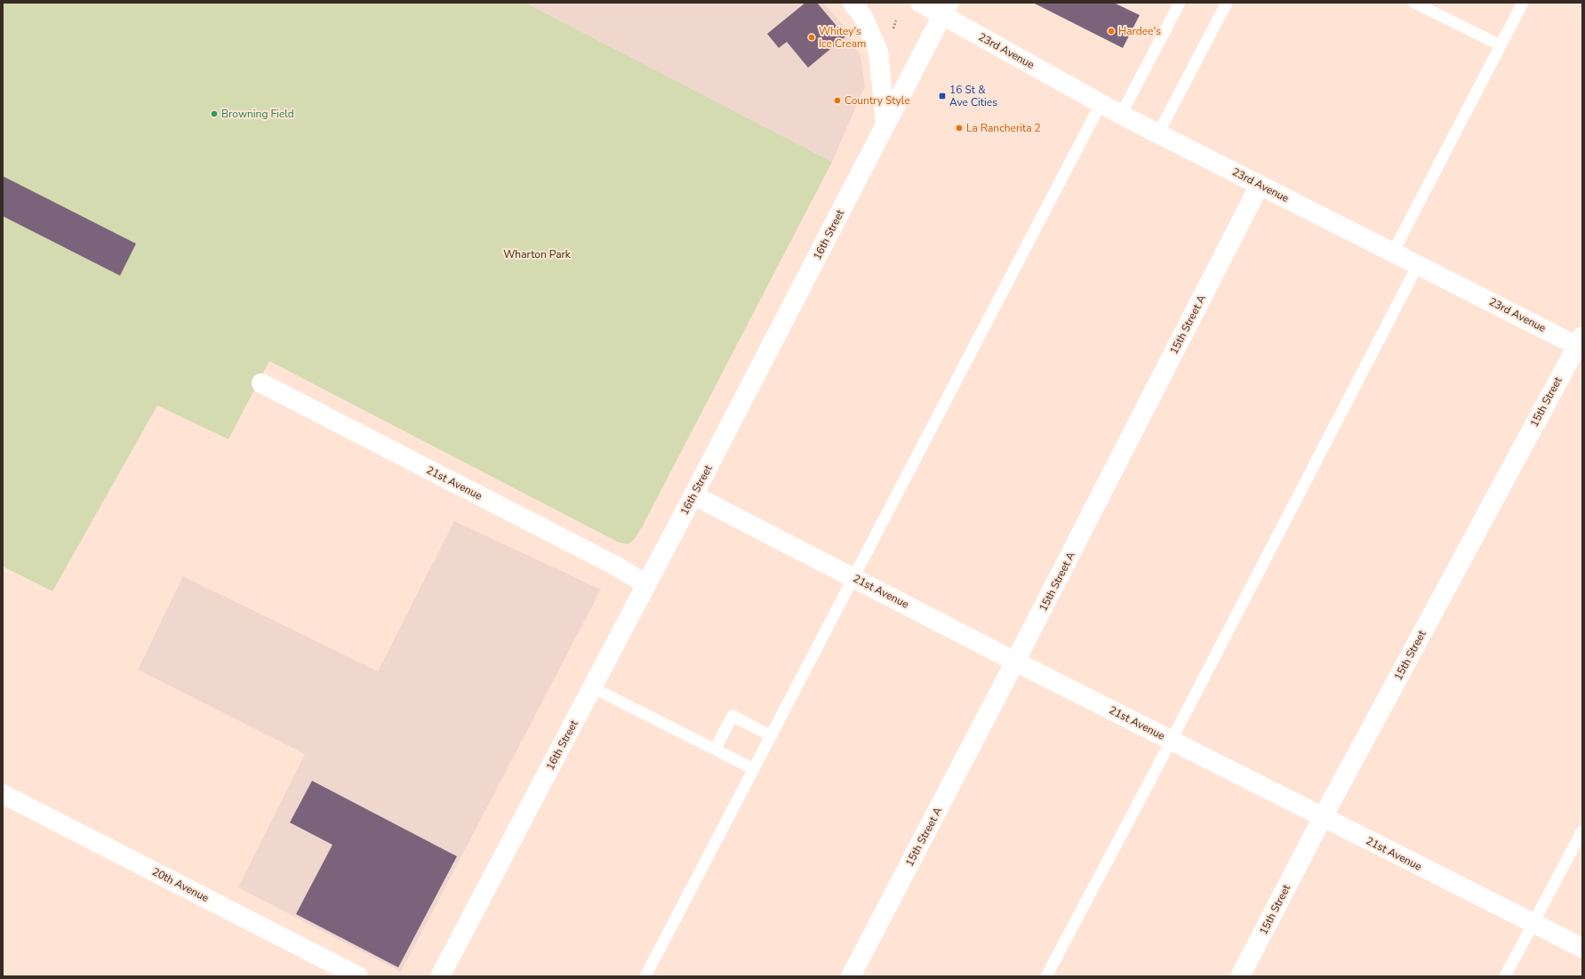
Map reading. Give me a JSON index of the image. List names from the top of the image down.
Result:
{
  "streets": {
    "street": [
      "23rd Avenue",
      "16th Street",
      "15th Street A",
      "15th Street",
      "21st Avenue",
      "20th Avenue"
    ]
  },
  "crossings": [
    ["23rd Avenue", "16th Street"],
    ["23rd Avenue", "15th Street A"],
    ["23rd Avenue", "15th Street"],
    ["16th Street", "21st Avenue"],
    ["15th Street A", "21st Avenue"],
    ["15th Street", "21st Avenue"]
  ],
  "parks": ["Wharton Park"],
  "places": {
    "other": [
      "Hardee's",
      "Whitey's Ice Cream",
      "Country Style",
      "Browning Field",
      "La Rancherita 2"
    ],
    "transit": ["16 St & Ave Cities"]
  }
}
